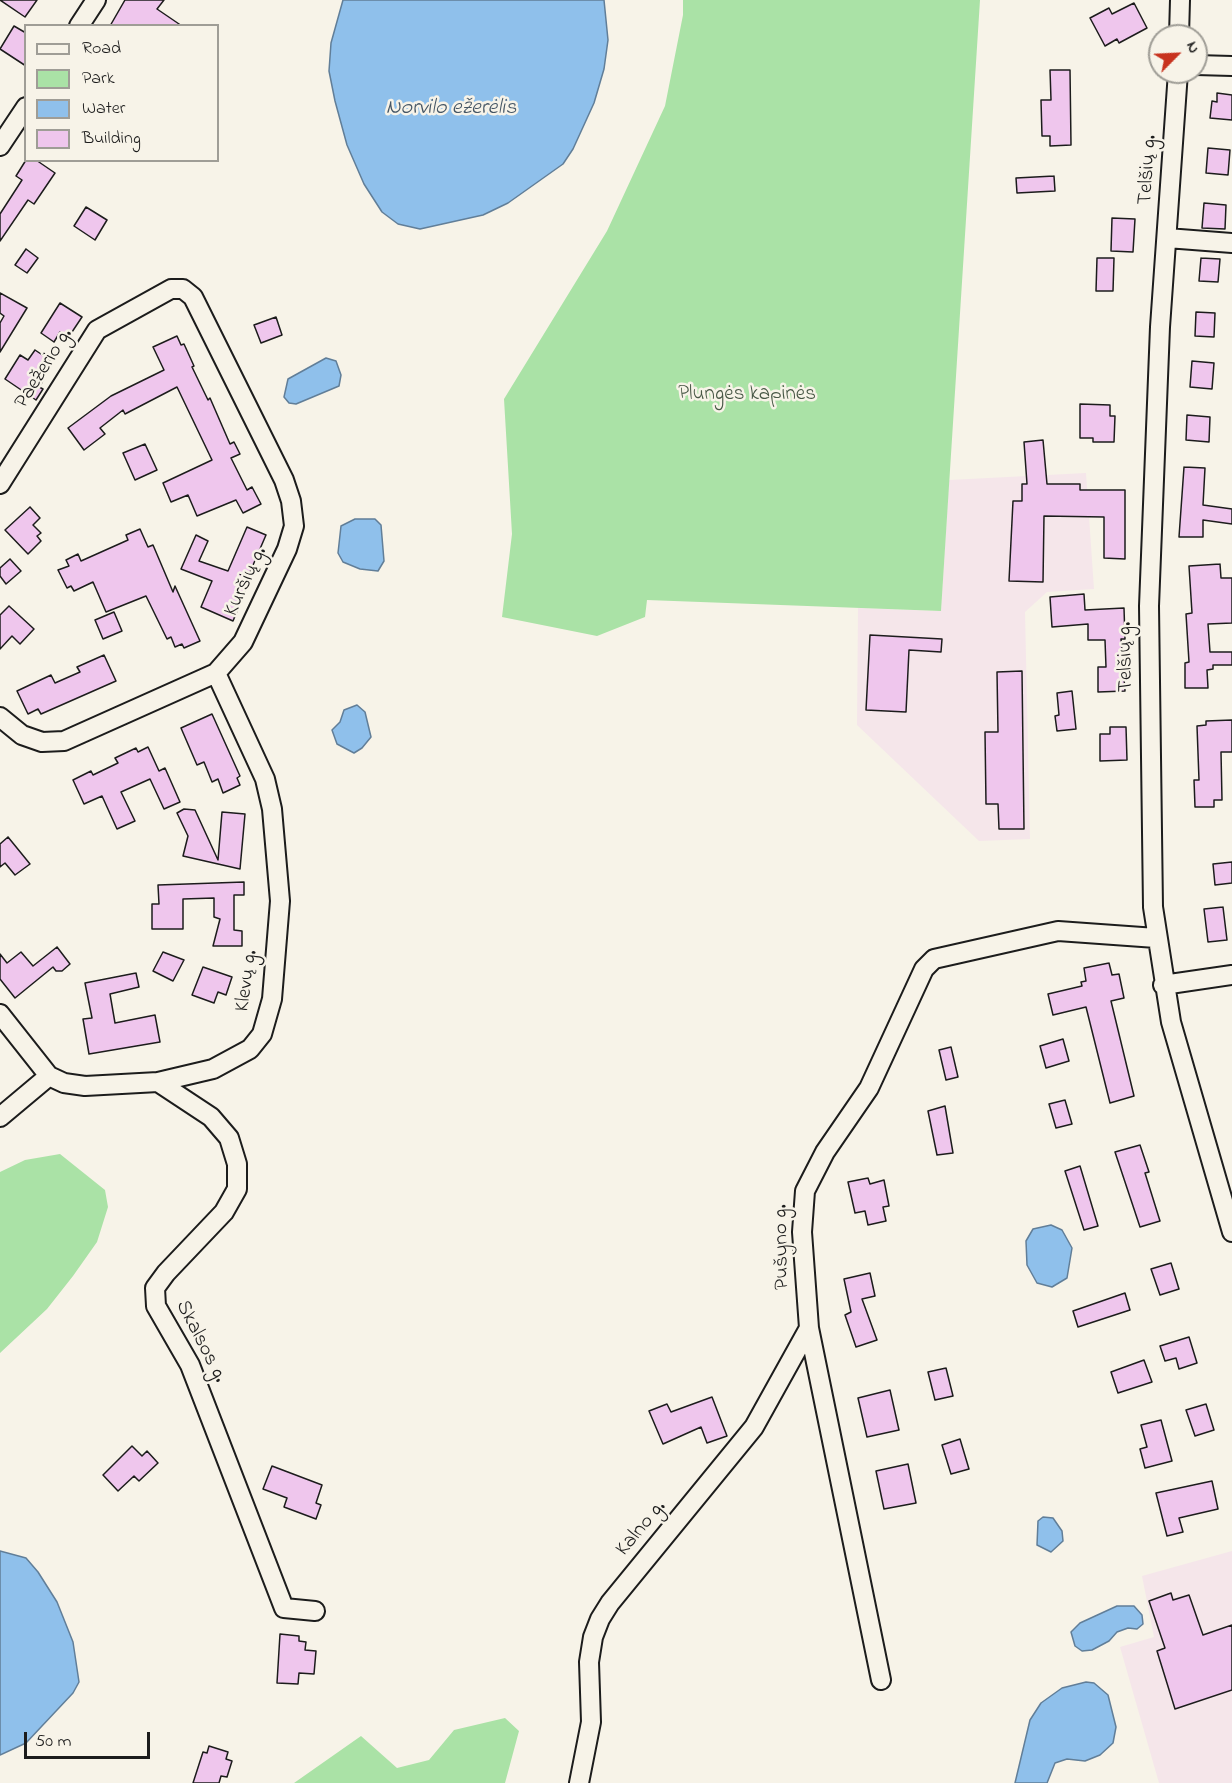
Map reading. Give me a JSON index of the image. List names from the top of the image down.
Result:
{
  "streets": {
    "street": [
      "Telšių g.",
      "Paežerio g.",
      "Kuršių g.",
      "Klevų g.",
      "Pušyno g.",
      "Skalsos g.",
      "Kalno g."
    ]
  },
  "crossings": [
    ["Telšių g.", "Pušyno g."],
    ["Paežerio g.", "Kuršių g."],
    ["Kuršių g.", "Klevų g."],
    ["Klevų g.", "Skalsos g."],
    ["Pušyno g.", "Kalno g."]
  ],
  "water": ["Norvilo ežerėlis"],
  "parks": ["Plungės kapinės"],
  "legend": [
    "Road",
    "Park",
    "Water",
    "Building"
  ],
  "scale_bar": "50 m",
  "north": "top right"
}
